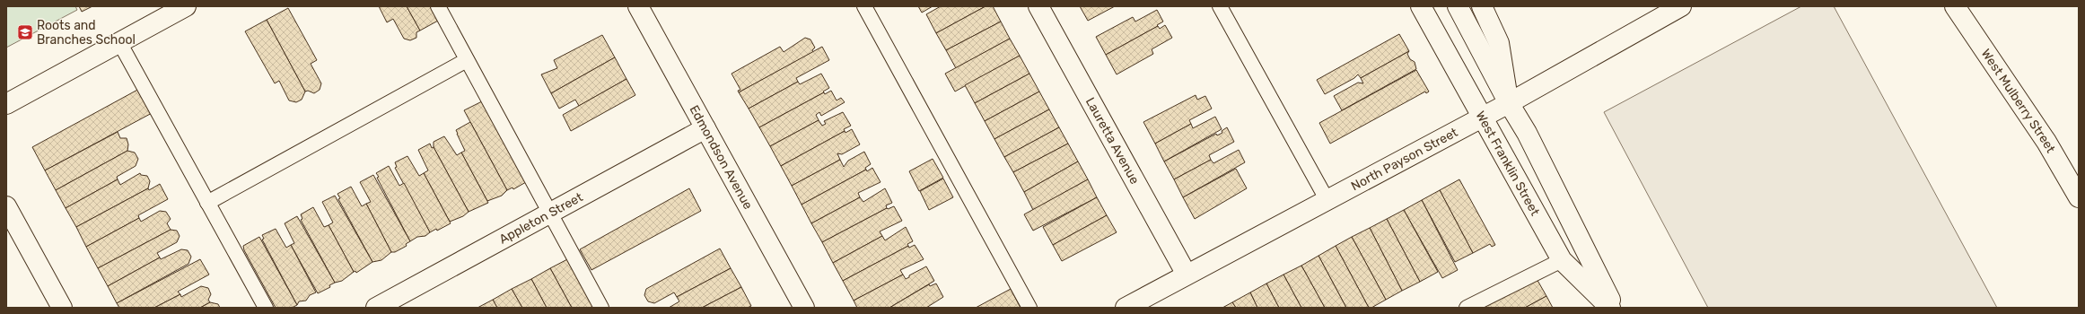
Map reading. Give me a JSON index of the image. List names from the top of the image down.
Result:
{
  "streets": {
    "main road": [
      "West Mulberry Street",
      "Lauretta Avenue",
      "Edmondson Avenue",
      "North Payson Street",
      "West Franklin Street",
      "Appleton Street"
    ]
  },
  "crossings": [
    ["Lauretta Avenue", "North Payson Street"],
    ["Edmondson Avenue", "Appleton Street"],
    ["North Payson Street", "West Franklin Street"]
  ],
  "places": {
    "school or university": ["Roots and Branches School"]
  }
}
